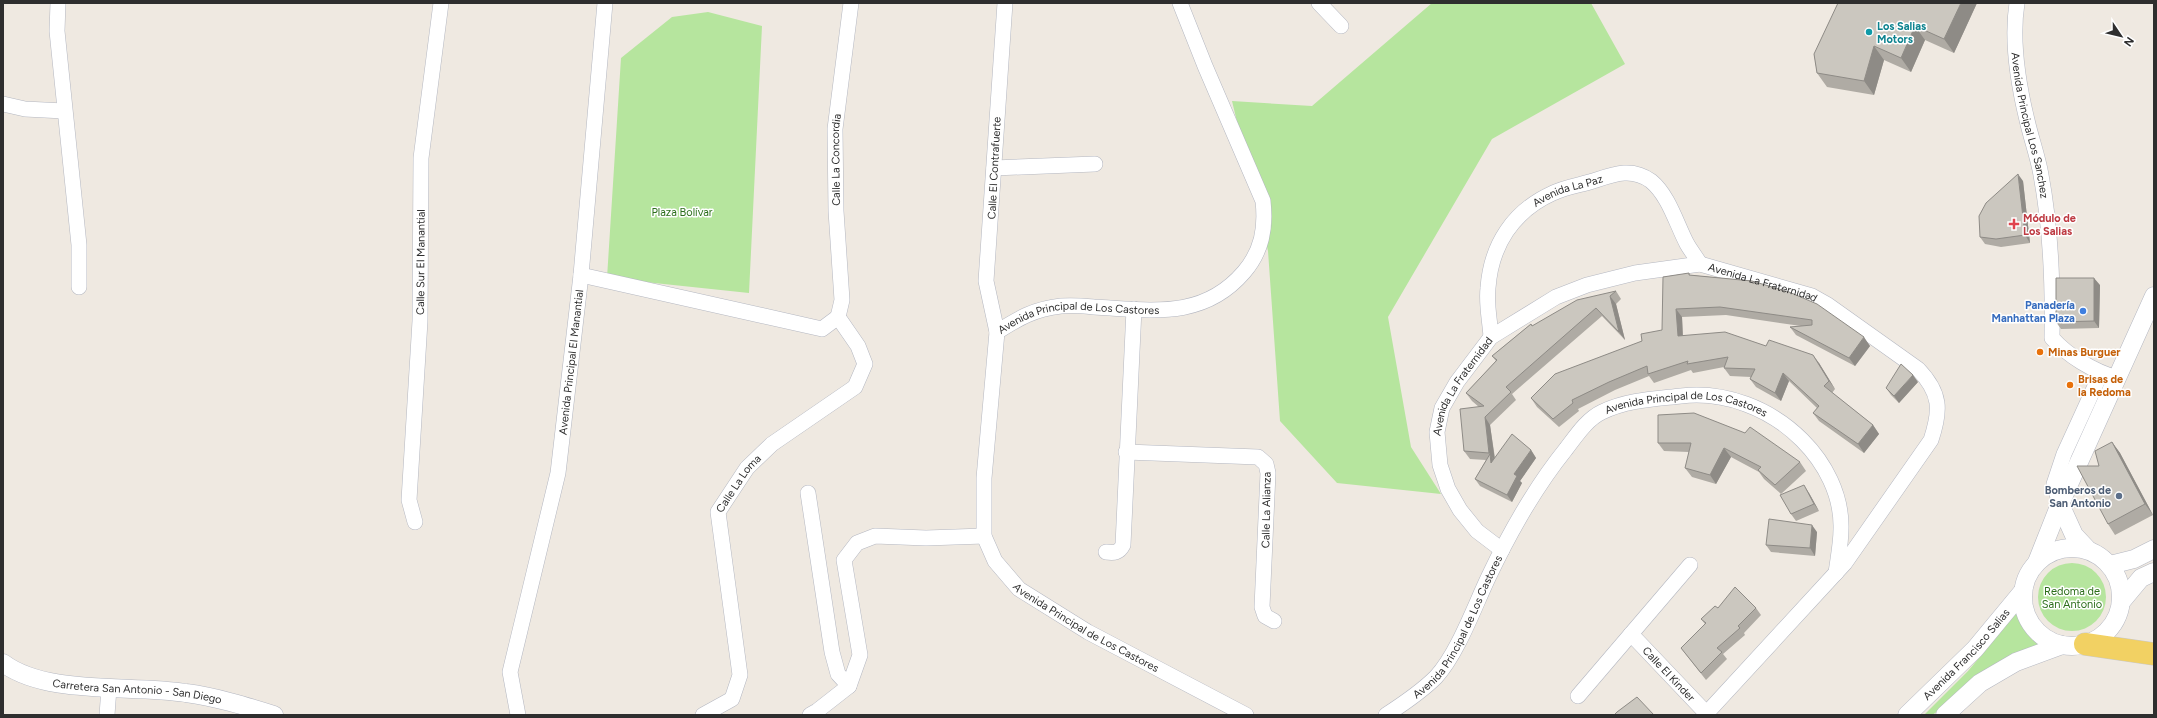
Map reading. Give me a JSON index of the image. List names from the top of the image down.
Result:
{
  "streets": {
    "street": [
      "Avenida Principal Los Sanchez",
      "Calle La Concordia",
      "Calle El Contrafuerte",
      "Avenida La Paz",
      "Calle Sur El Manantial",
      "Avenida La Fraternidad",
      "Avenida Principal de Los Castores",
      "Avenida Principal El Manantial",
      "Calle La Loma",
      "Calle La Alianza",
      "Avenida Francisco Salias",
      "Calle El Kinder",
      "Carretera San Antonio - San Diego"
    ]
  },
  "crossings": [
    ["Calle La Concordia", "Calle La Loma"],
    ["Calle El Contrafuerte", "Avenida Principal de Los Castores"],
    ["Avenida La Paz", "Avenida La Fraternidad"],
    ["Avenida La Fraternidad", "Avenida Principal de Los Castores"]
  ],
  "parks": ["Plaza Bolívar", "Redoma de San Antonio"],
  "places": {
    "other": [
      "Los Salias Motors",
      "Panadería Manhattan Plaza",
      "Minas Burguer",
      "Brisas de la Redoma",
      "Bomberos de San Antonio"
    ],
    "health": ["Módulo de Los Salias"]
  },
  "north": "bottom right"
}
